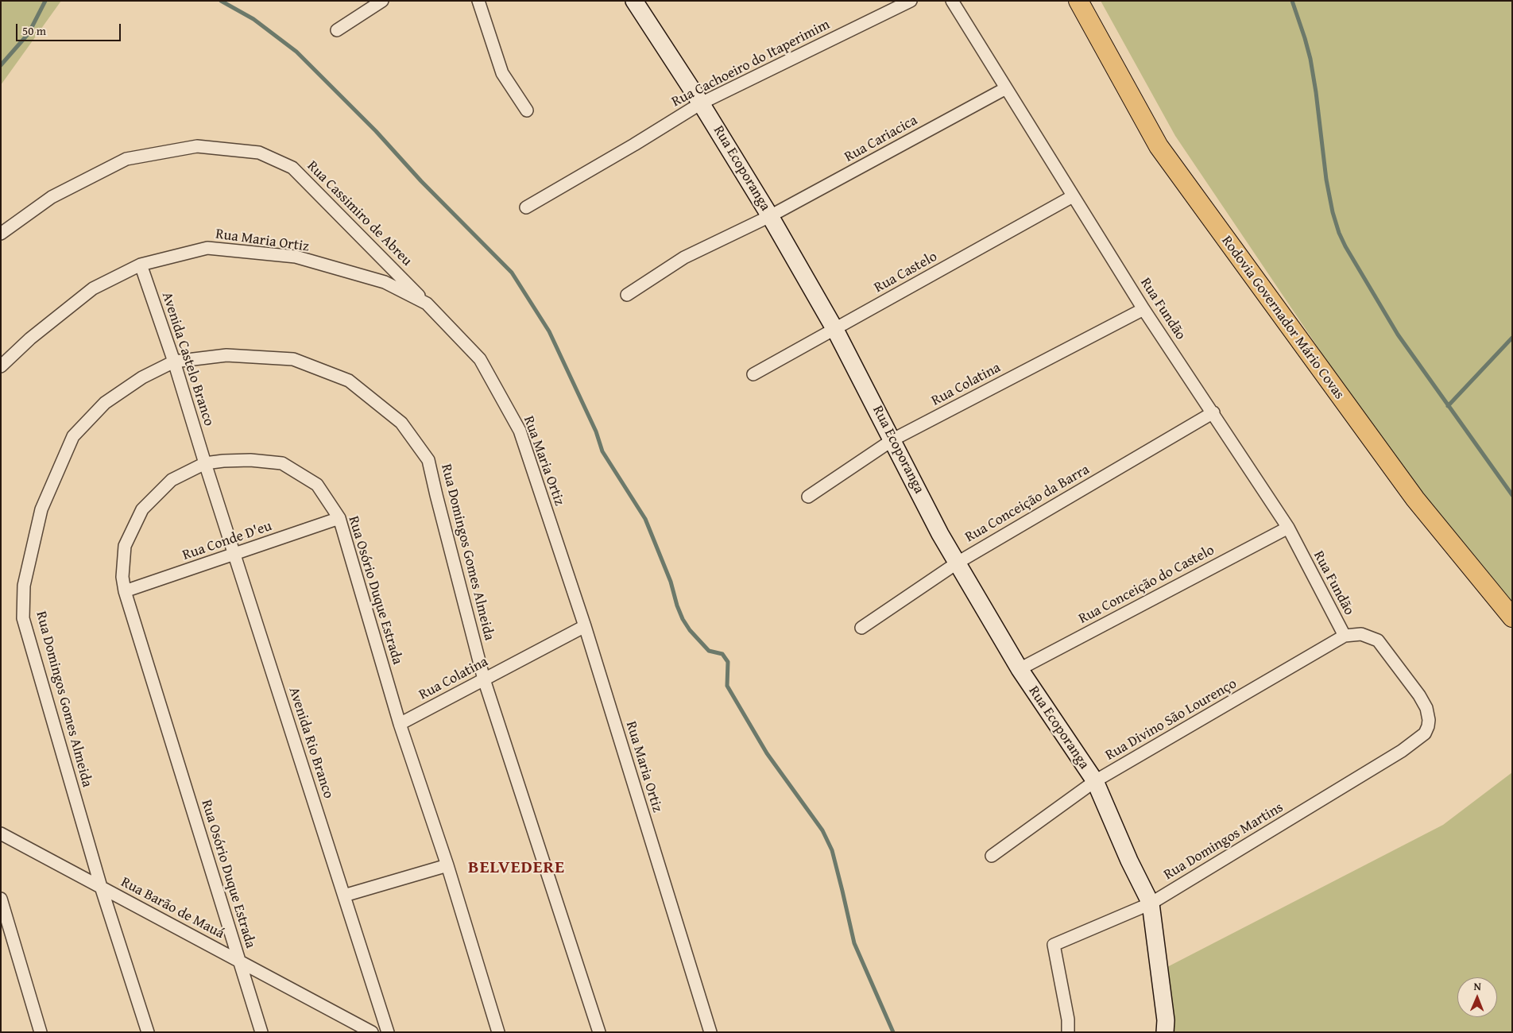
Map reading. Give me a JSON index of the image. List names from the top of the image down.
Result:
{
  "streets": {
    "main road": ["Rodovia Governador Mário Covas"],
    "street": [
      "Rua Cachoeiro do Itaperimim",
      "Rua Cariacica",
      "Rua Ecoporanga",
      "Rua Cassimiro de Abreu",
      "Rua Maria Ortiz",
      "Rua Castelo",
      "Rua Fundão",
      "Avenida Castelo Branco",
      "Rua Colatina",
      "Rua Conceição da Barra",
      "Rua Conde D'eu",
      "Rua Domingos Gomes Almeida",
      "Rua Conceição do Castelo",
      "Rua Osório Duque Estrada",
      "Rua Divino São Lourenço",
      "Avenida Rio Branco",
      "Rua Domingos Martins",
      "Rua Barão de Mauá"
    ]
  },
  "crossings": [
    ["Rua Cachoeiro do Itaperimim", "Rua Ecoporanga"],
    ["Rua Cariacica", "Rua Ecoporanga"],
    ["Rua Cariacica", "Rua Fundão"],
    ["Rua Ecoporanga", "Rua Castelo"],
    ["Rua Ecoporanga", "Rua Colatina"],
    ["Rua Ecoporanga", "Rua Conceição da Barra"],
    ["Rua Ecoporanga", "Rua Conceição do Castelo"],
    ["Rua Ecoporanga", "Rua Divino São Lourenço"],
    ["Rua Ecoporanga", "Rua Domingos Martins"],
    ["Rua Cassimiro de Abreu", "Rua Maria Ortiz"],
    ["Rua Maria Ortiz", "Avenida Castelo Branco"],
    ["Rua Maria Ortiz", "Rua Colatina"],
    ["Rua Castelo", "Rua Fundão"],
    ["Rua Fundão", "Rua Colatina"],
    ["Rua Fundão", "Rua Conceição da Barra"],
    ["Rua Fundão", "Rua Conceição do Castelo"],
    ["Rua Fundão", "Rua Divino São Lourenço"],
    ["Rua Fundão", "Rua Domingos Martins"],
    ["Avenida Castelo Branco", "Rua Domingos Gomes Almeida"],
    ["Avenida Castelo Branco", "Rua Osório Duque Estrada"],
    ["Avenida Castelo Branco", "Avenida Rio Branco"],
    ["Rua Colatina", "Rua Domingos Gomes Almeida"],
    ["Rua Colatina", "Rua Osório Duque Estrada"],
    ["Rua Conde D'eu", "Rua Osório Duque Estrada"],
    ["Rua Conde D'eu", "Avenida Rio Branco"],
    ["Rua Domingos Gomes Almeida", "Rua Barão de Mauá"],
    ["Rua Osório Duque Estrada", "Avenida Rio Branco"],
    ["Rua Osório Duque Estrada", "Rua Barão de Mauá"],
    ["Rua Divino São Lourenço", "Rua Domingos Martins"]
  ],
  "districts": ["BELVEDERE"],
  "scale_bar": "50 m",
  "north": "top"
}
